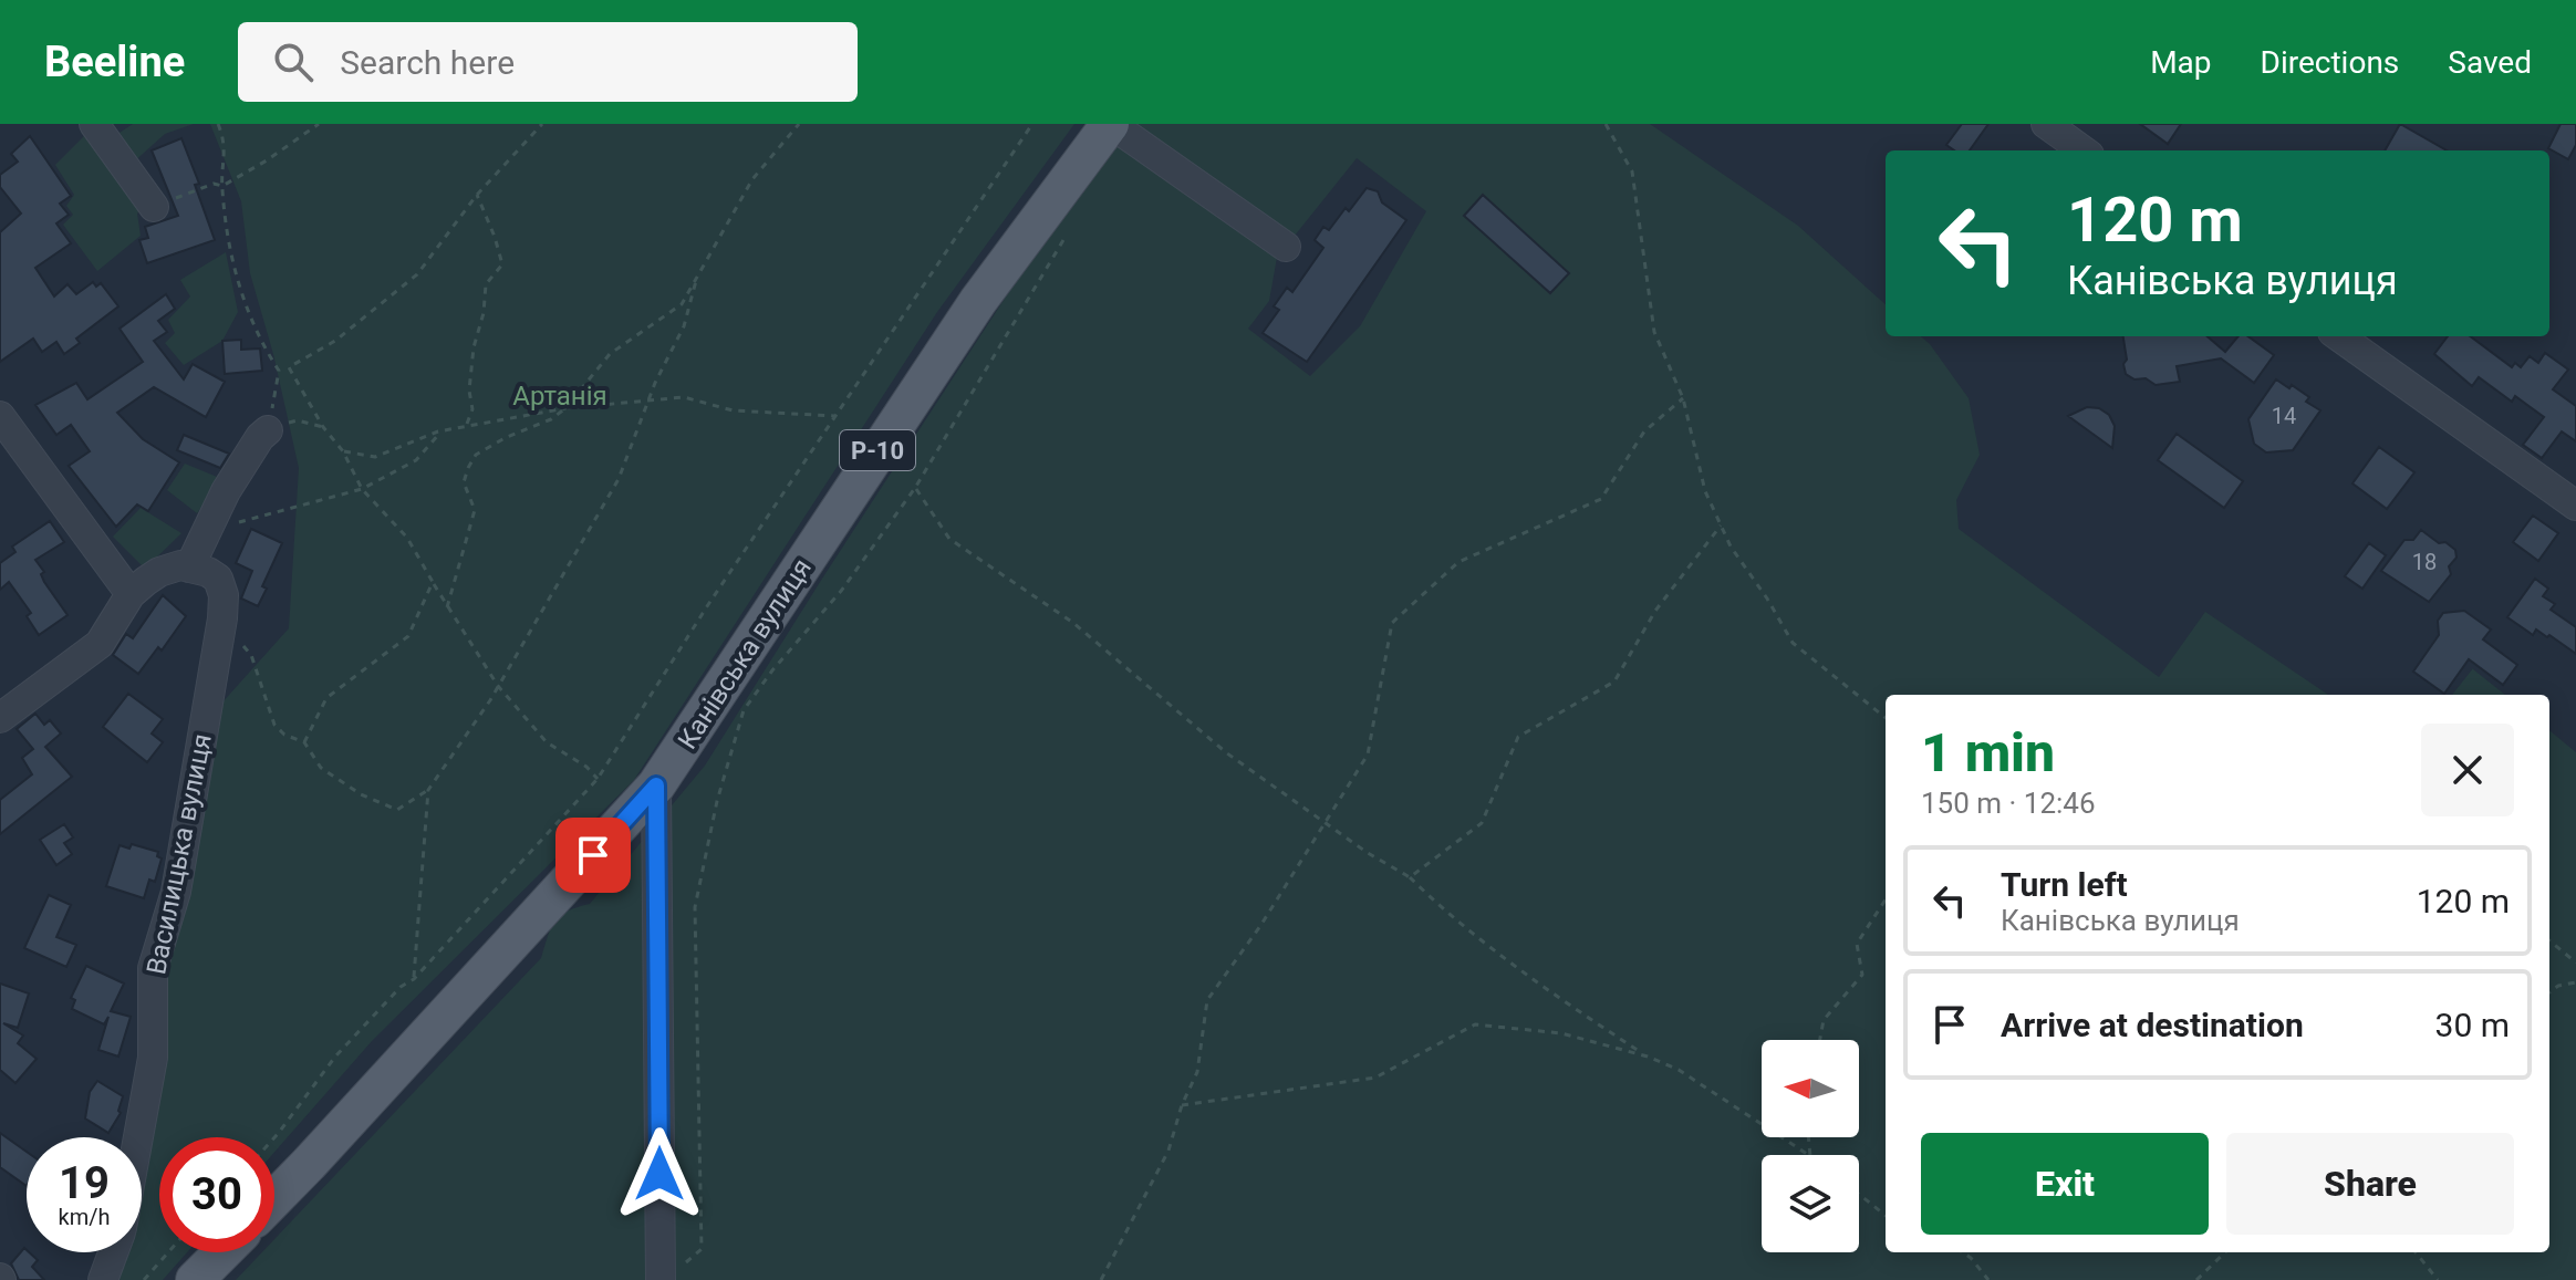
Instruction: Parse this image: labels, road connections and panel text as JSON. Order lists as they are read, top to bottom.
{
  "streets": {
    "main road": ["Р-10", "Канівська вулиця"],
    "street": ["Василицька вулиця"]
  },
  "parks": ["Артанія"],
  "house_numbers": ["14", "18"],
  "north": "left",
  "page": {
    "header": "Beeline",
    "search": "Search here",
    "nav": ["Map", "Directions", "Saved"],
    "turn": ["120 m", "Канівська вулиця"],
    "heading": ["1 min", "150 m · 12:46"],
    "list": [
      {
        "name": "Turn left",
        "note": "Канівська вулиця",
        "value": "120 m"
      },
      {
        "name": "Arrive at destination",
        "value": "30 m"
      }
    ],
    "buttons": ["Exit", "Share"],
    "speed": "19 km/h",
    "limit": "30"
  }
}
